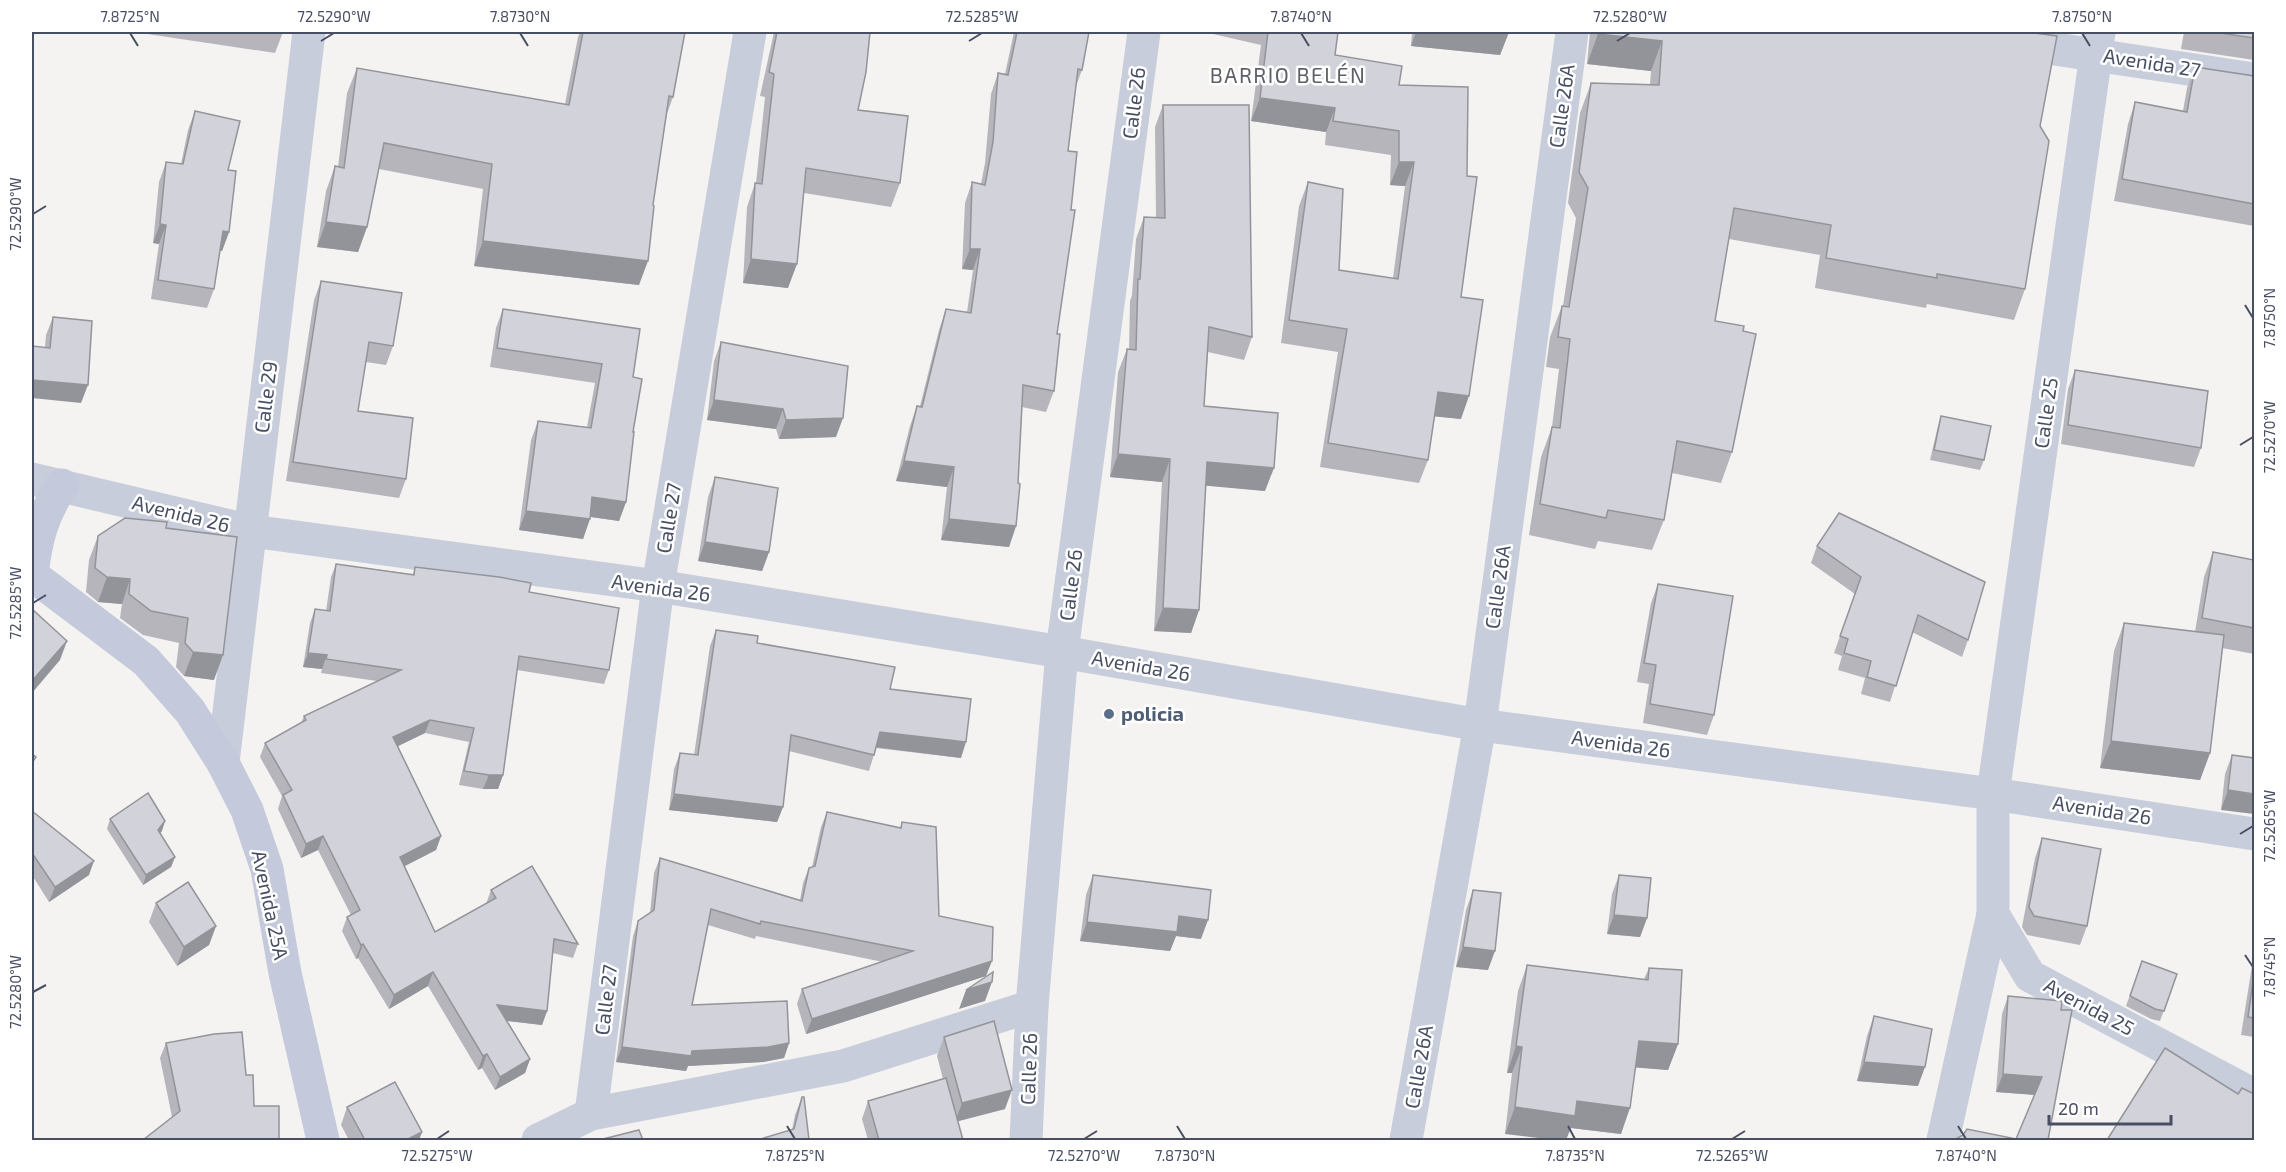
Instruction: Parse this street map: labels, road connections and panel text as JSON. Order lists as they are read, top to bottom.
{
  "streets": {
    "main road": ["Avenida 25A"],
    "street": [
      "Avenida 27",
      "Calle 26",
      "Calle 26A",
      "Calle 29",
      "Calle 25",
      "Avenida 26",
      "Calle 27",
      "Avenida 25"
    ]
  },
  "crossings": [
    ["Avenida 27", "Calle 25"],
    ["Calle 26", "Avenida 26"],
    ["Calle 26A", "Avenida 26"],
    ["Calle 29", "Avenida 26"],
    ["Calle 29", "Avenida 25A"],
    ["Calle 25", "Avenida 26"],
    ["Avenida 26", "Calle 27"]
  ],
  "districts": ["BARRIO BELÉN"],
  "places": ["policia"],
  "scale_bar": "20 m",
  "coordinates": [
    "7.8725°N",
    "72.5290°W",
    "7.8730°N",
    "72.5285°W",
    "7.8740°N",
    "72.5280°W",
    "7.8750°N",
    "72.5270°W",
    "72.5265°W",
    "7.8745°N",
    "72.5275°W",
    "7.8735°N"
  ]
}
